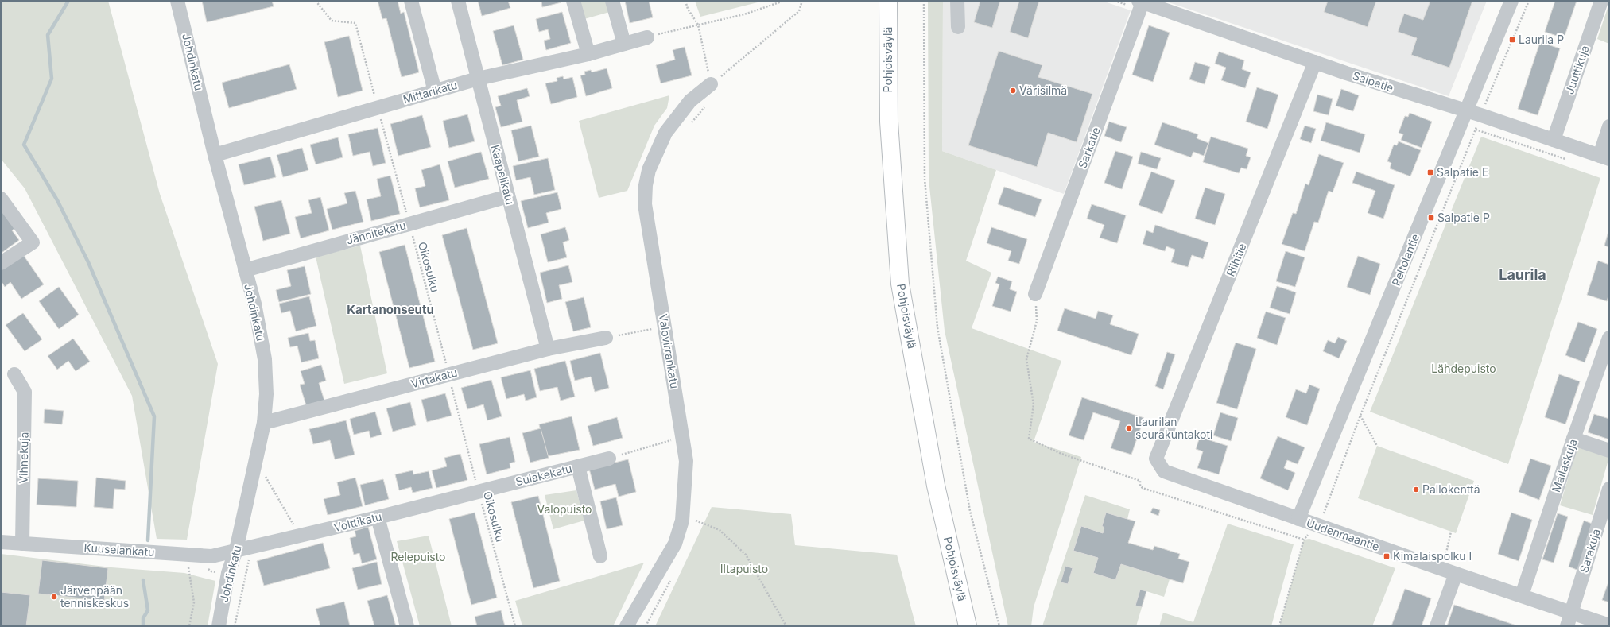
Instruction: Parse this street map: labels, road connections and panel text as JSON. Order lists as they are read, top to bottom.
{
  "streets": {
    "main road": ["Pohjoisväylä"],
    "street": [
      "Johdinkatu",
      "Juuttikuja",
      "Salpatie",
      "Mittarikatu",
      "Sarkatie",
      "Kaapelikatu",
      "Jännitekatu",
      "Riihitie",
      "Peltolantie",
      "Valovirrankatu",
      "Virtakatu",
      "Vihnekuja",
      "Mailaskuja",
      "Sulakekatu",
      "Volttikatu",
      "Uudenmaantie",
      "Kuuselankatu",
      "Sarakuja"
    ],
    "path": ["Oikosulku"]
  },
  "crossings": [
    ["Johdinkatu", "Mittarikatu"],
    ["Johdinkatu", "Jännitekatu"],
    ["Johdinkatu", "Virtakatu"],
    ["Johdinkatu", "Volttikatu"],
    ["Johdinkatu", "Kuuselankatu"],
    ["Juuttikuja", "Salpatie"],
    ["Salpatie", "Sarkatie"],
    ["Salpatie", "Riihitie"],
    ["Salpatie", "Peltolantie"],
    ["Mittarikatu", "Kaapelikatu"],
    ["Mittarikatu", "Oikosulku"],
    ["Kaapelikatu", "Jännitekatu"],
    ["Kaapelikatu", "Virtakatu"],
    ["Jännitekatu", "Oikosulku"],
    ["Riihitie", "Uudenmaantie"],
    ["Peltolantie", "Uudenmaantie"],
    ["Oikosulku", "Virtakatu"],
    ["Oikosulku", "Sulakekatu"],
    ["Oikosulku", "Volttikatu"],
    ["Vihnekuja", "Kuuselankatu"],
    ["Mailaskuja", "Uudenmaantie"],
    ["Sulakekatu", "Volttikatu"],
    ["Volttikatu", "Kuuselankatu"],
    ["Uudenmaantie", "Sarakuja"]
  ],
  "districts": ["Laurila", "Kartanonseutu"],
  "parks": [
    "Lähdepuisto",
    "Valopuisto",
    "Relepuisto",
    "Iltapuisto"
  ],
  "places": {
    "transit": [
      "Laurila P",
      "Salpatie E",
      "Salpatie P",
      "Kimalaispolku I"
    ],
    "other": [
      "Värisilmä",
      "Laurilan seurakuntakoti",
      "Pallokenttä",
      "Järvenpään tenniskeskus"
    ]
  }
}
